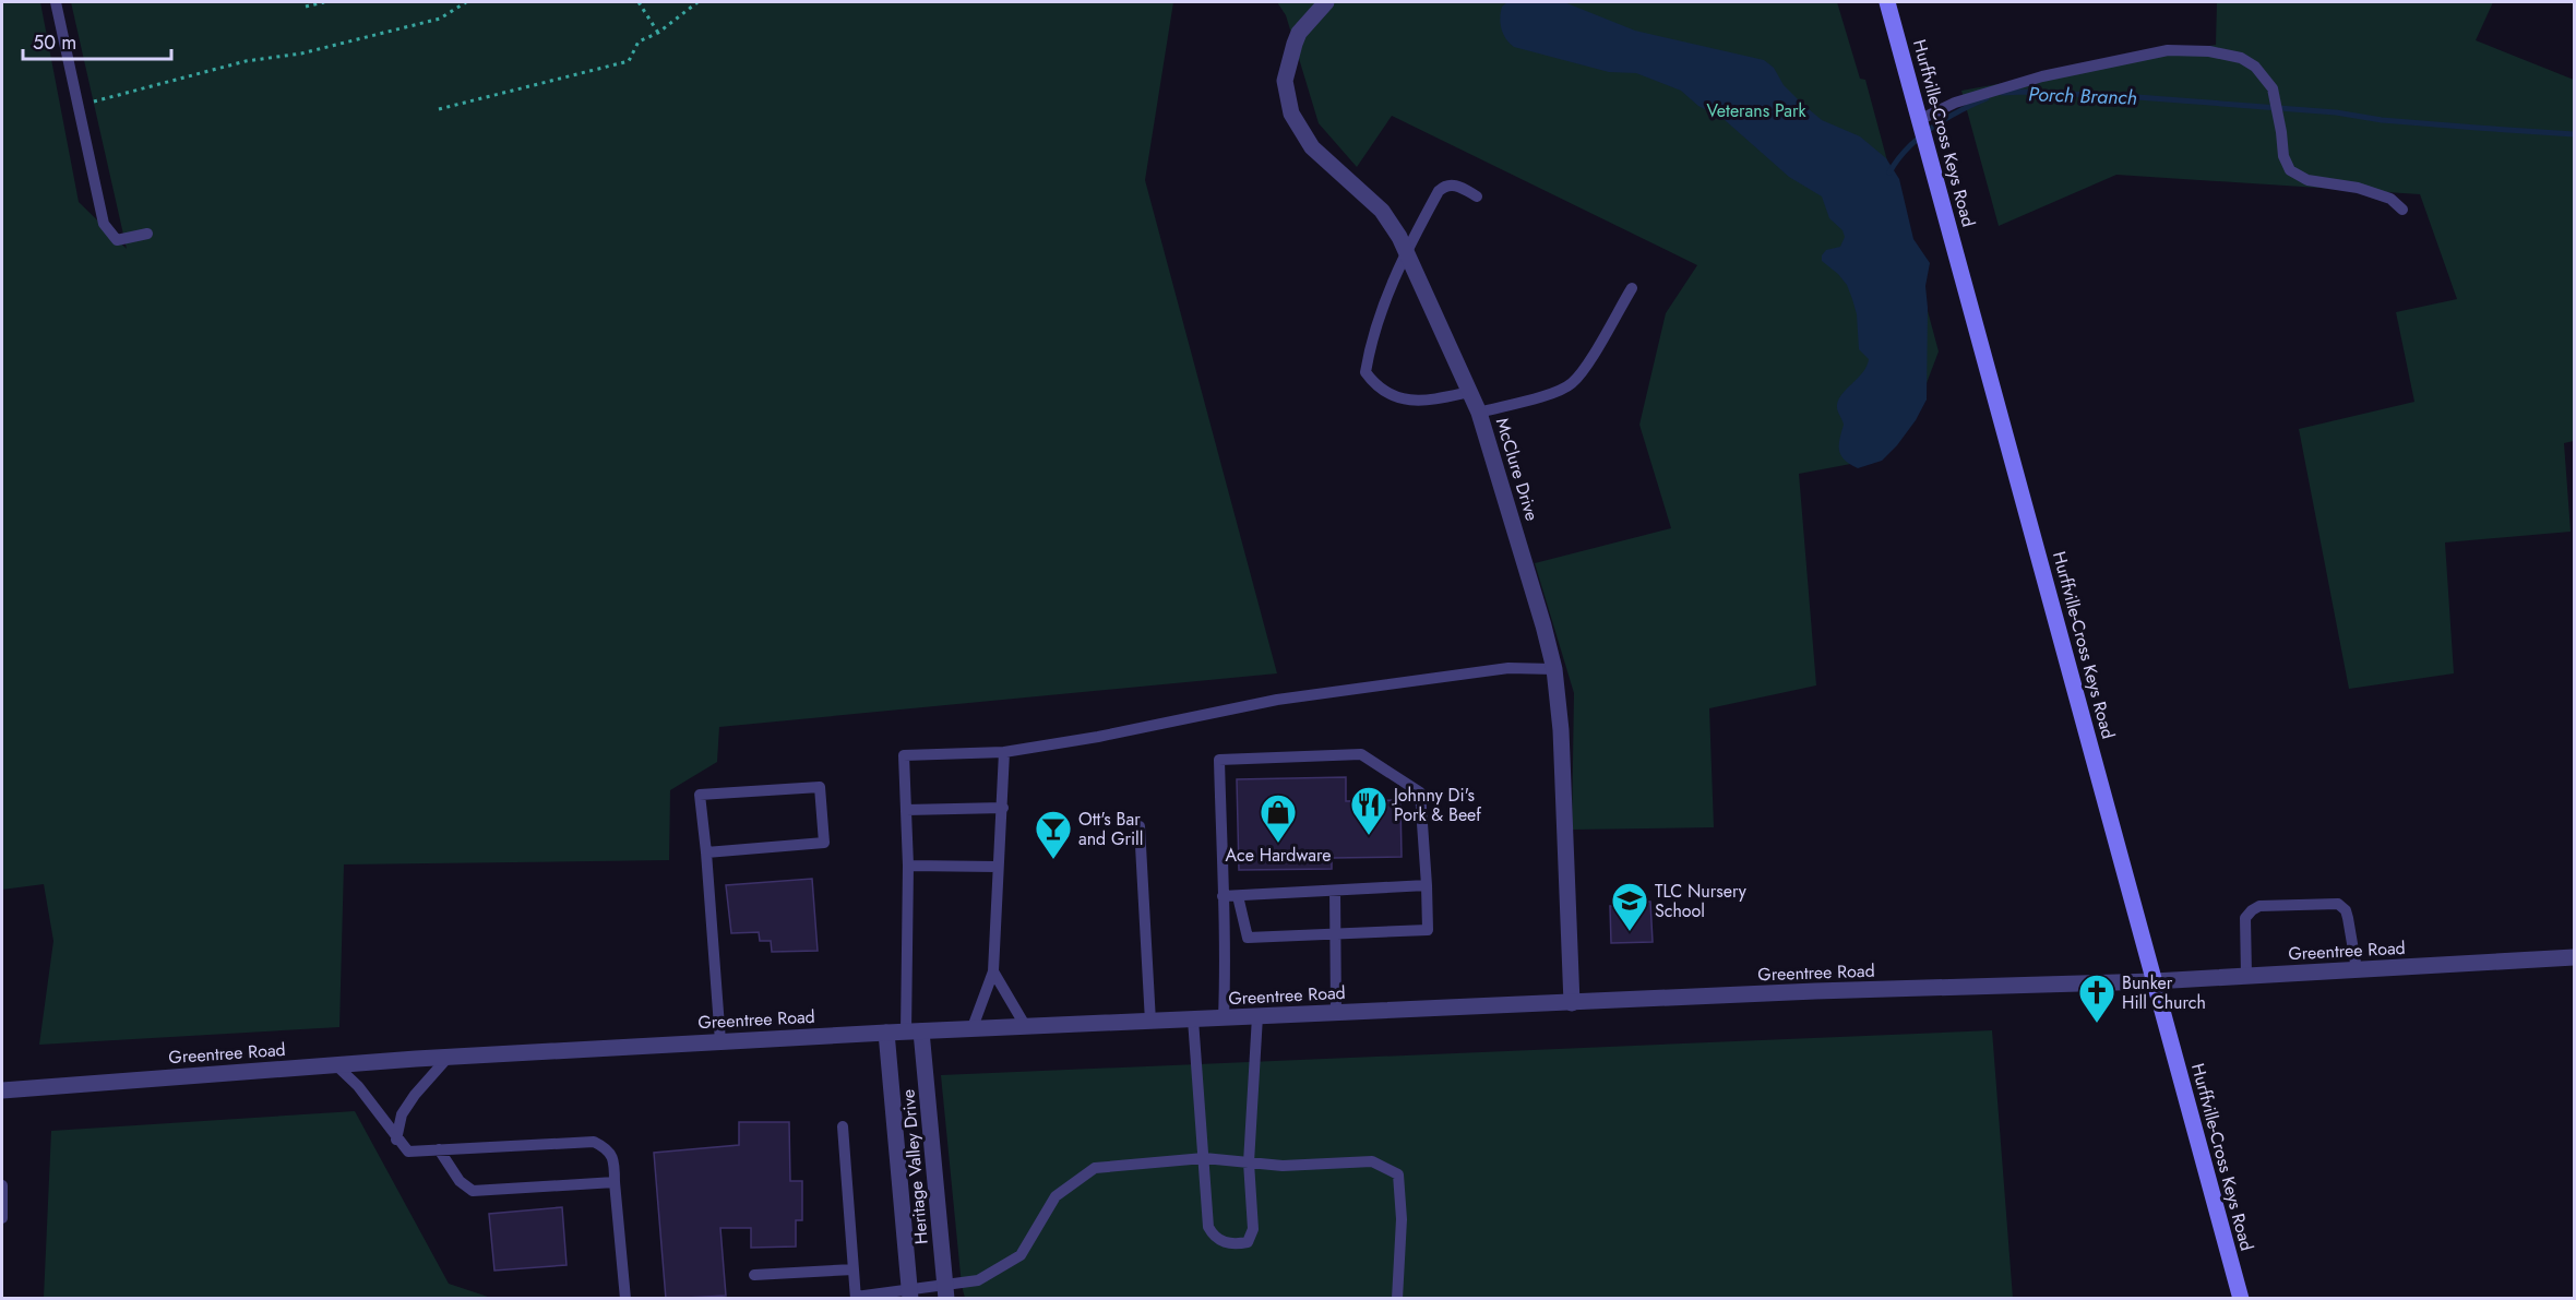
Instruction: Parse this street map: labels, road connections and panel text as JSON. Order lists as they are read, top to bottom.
{
  "streets": {
    "main road": ["Hurffville-Cross Keys Road"],
    "street": ["McClure Drive", "Greentree Road", "Heritage Valley Drive"]
  },
  "crossings": [
    ["Hurffville-Cross Keys Road", "Greentree Road"],
    ["McClure Drive", "Greentree Road"],
    ["Greentree Road", "Heritage Valley Drive"]
  ],
  "water": ["Porch Branch"],
  "parks": ["Veterans Park"],
  "places": {
    "restaurant": ["Johnny Di's Pork & Beef"],
    "shop": ["Ace Hardware"],
    "bar": ["Ott's Bar and Grill"],
    "school or university": ["TLC Nursery School"],
    "church": ["Bunker Hill Church"]
  },
  "scale_bar": "50 m"
}
